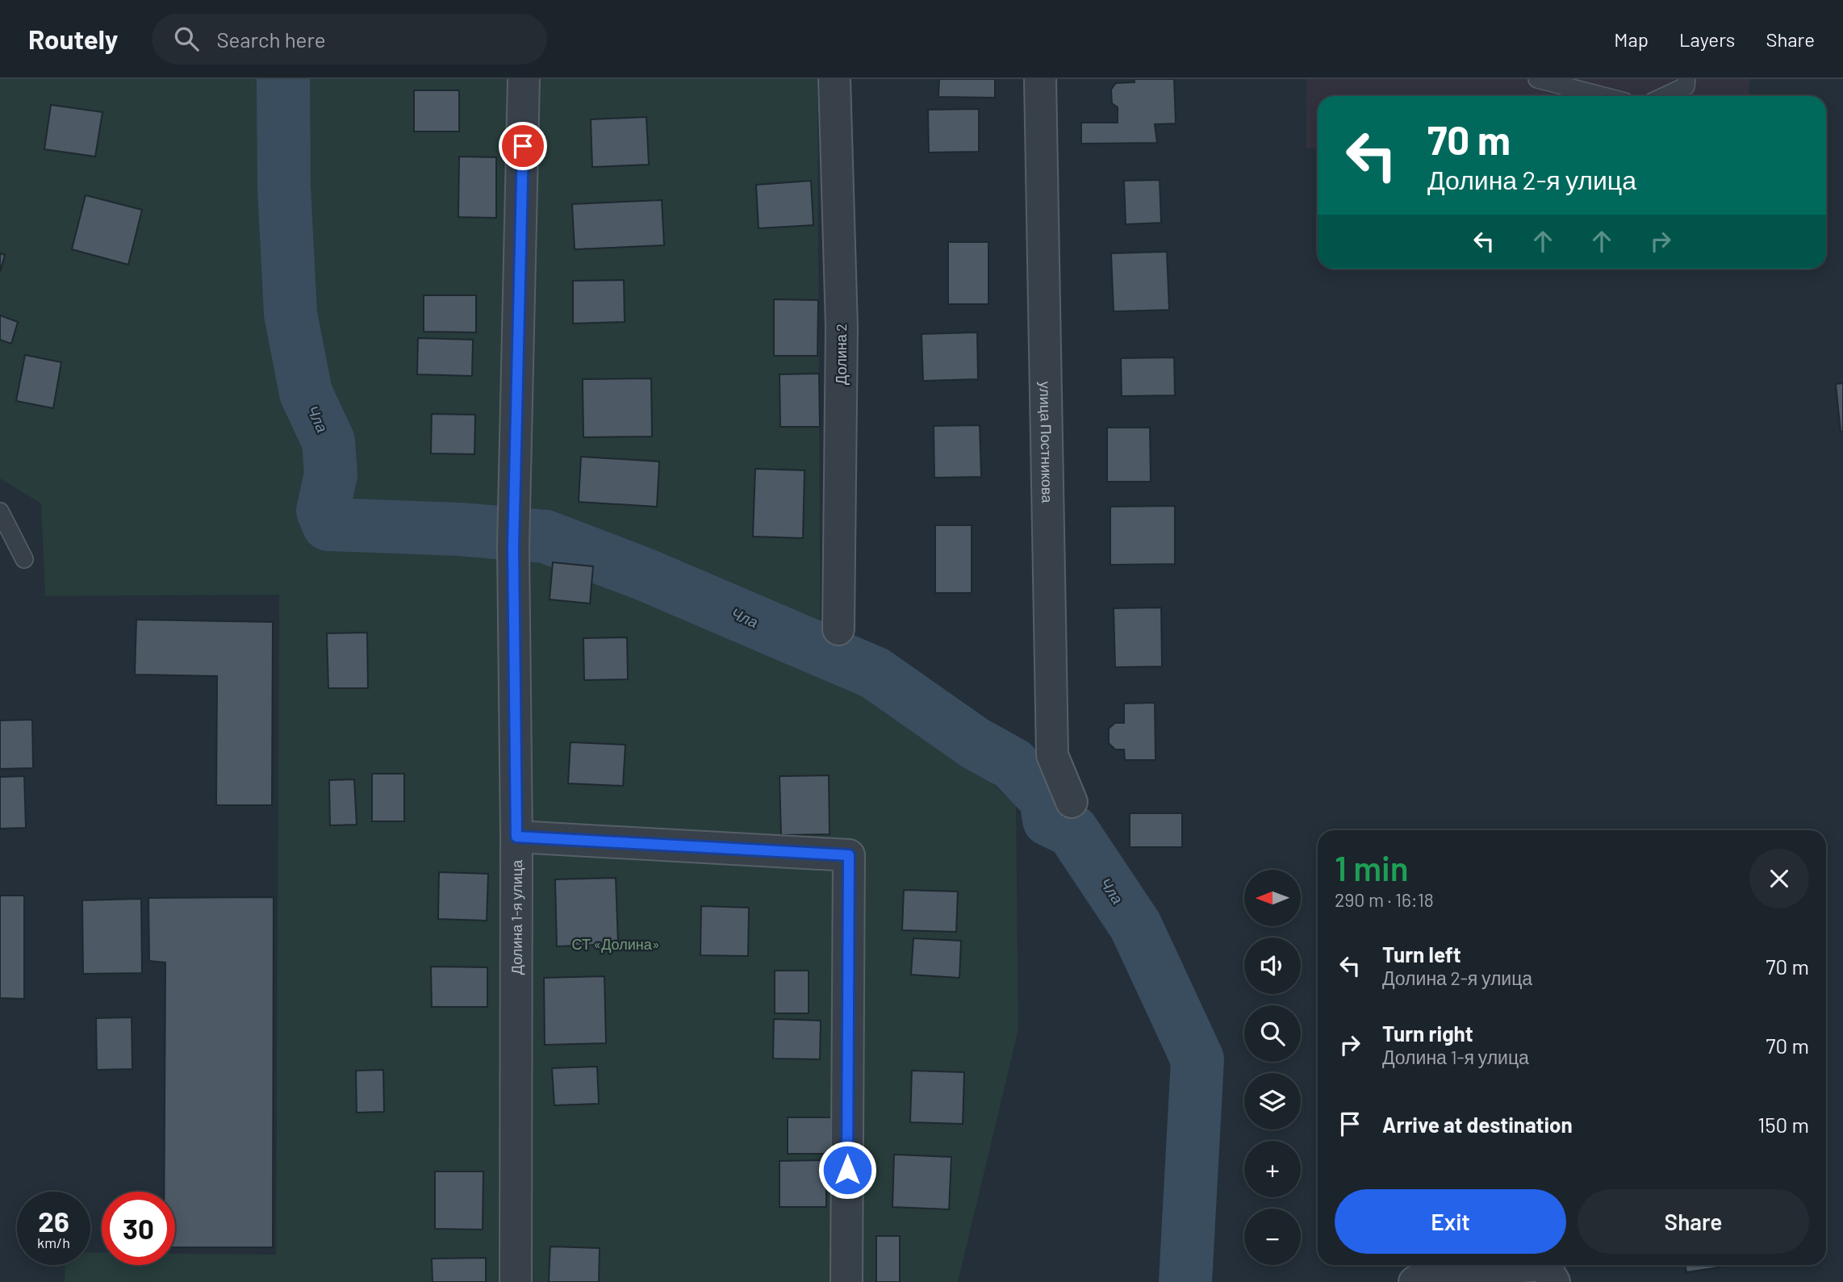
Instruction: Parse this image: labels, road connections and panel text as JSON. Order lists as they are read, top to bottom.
{
  "streets": {
    "street": ["Долина 2", "улица Постникова", "Долина 1-я улица"]
  },
  "water": ["Чла"],
  "parks": ["СТ «Долина»"],
  "north": "left",
  "page": {
    "header": "Routely",
    "search": "Search here",
    "nav": ["Map", "Layers", "Share"],
    "turn": ["70 m", "Долина 2-я улица"],
    "heading": ["1 min", "290 m · 16:18"],
    "map_buttons": ["+", "−"],
    "list": [
      {
        "name": "Turn left",
        "note": "Долина 2-я улица",
        "value": "70 m"
      },
      {
        "name": "Turn right",
        "note": "Долина 1-я улица",
        "value": "70 m"
      },
      {
        "name": "Arrive at destination",
        "value": "150 m"
      }
    ],
    "buttons": ["Exit", "Share"],
    "speed": "26 km/h",
    "limit": "30"
  }
}
